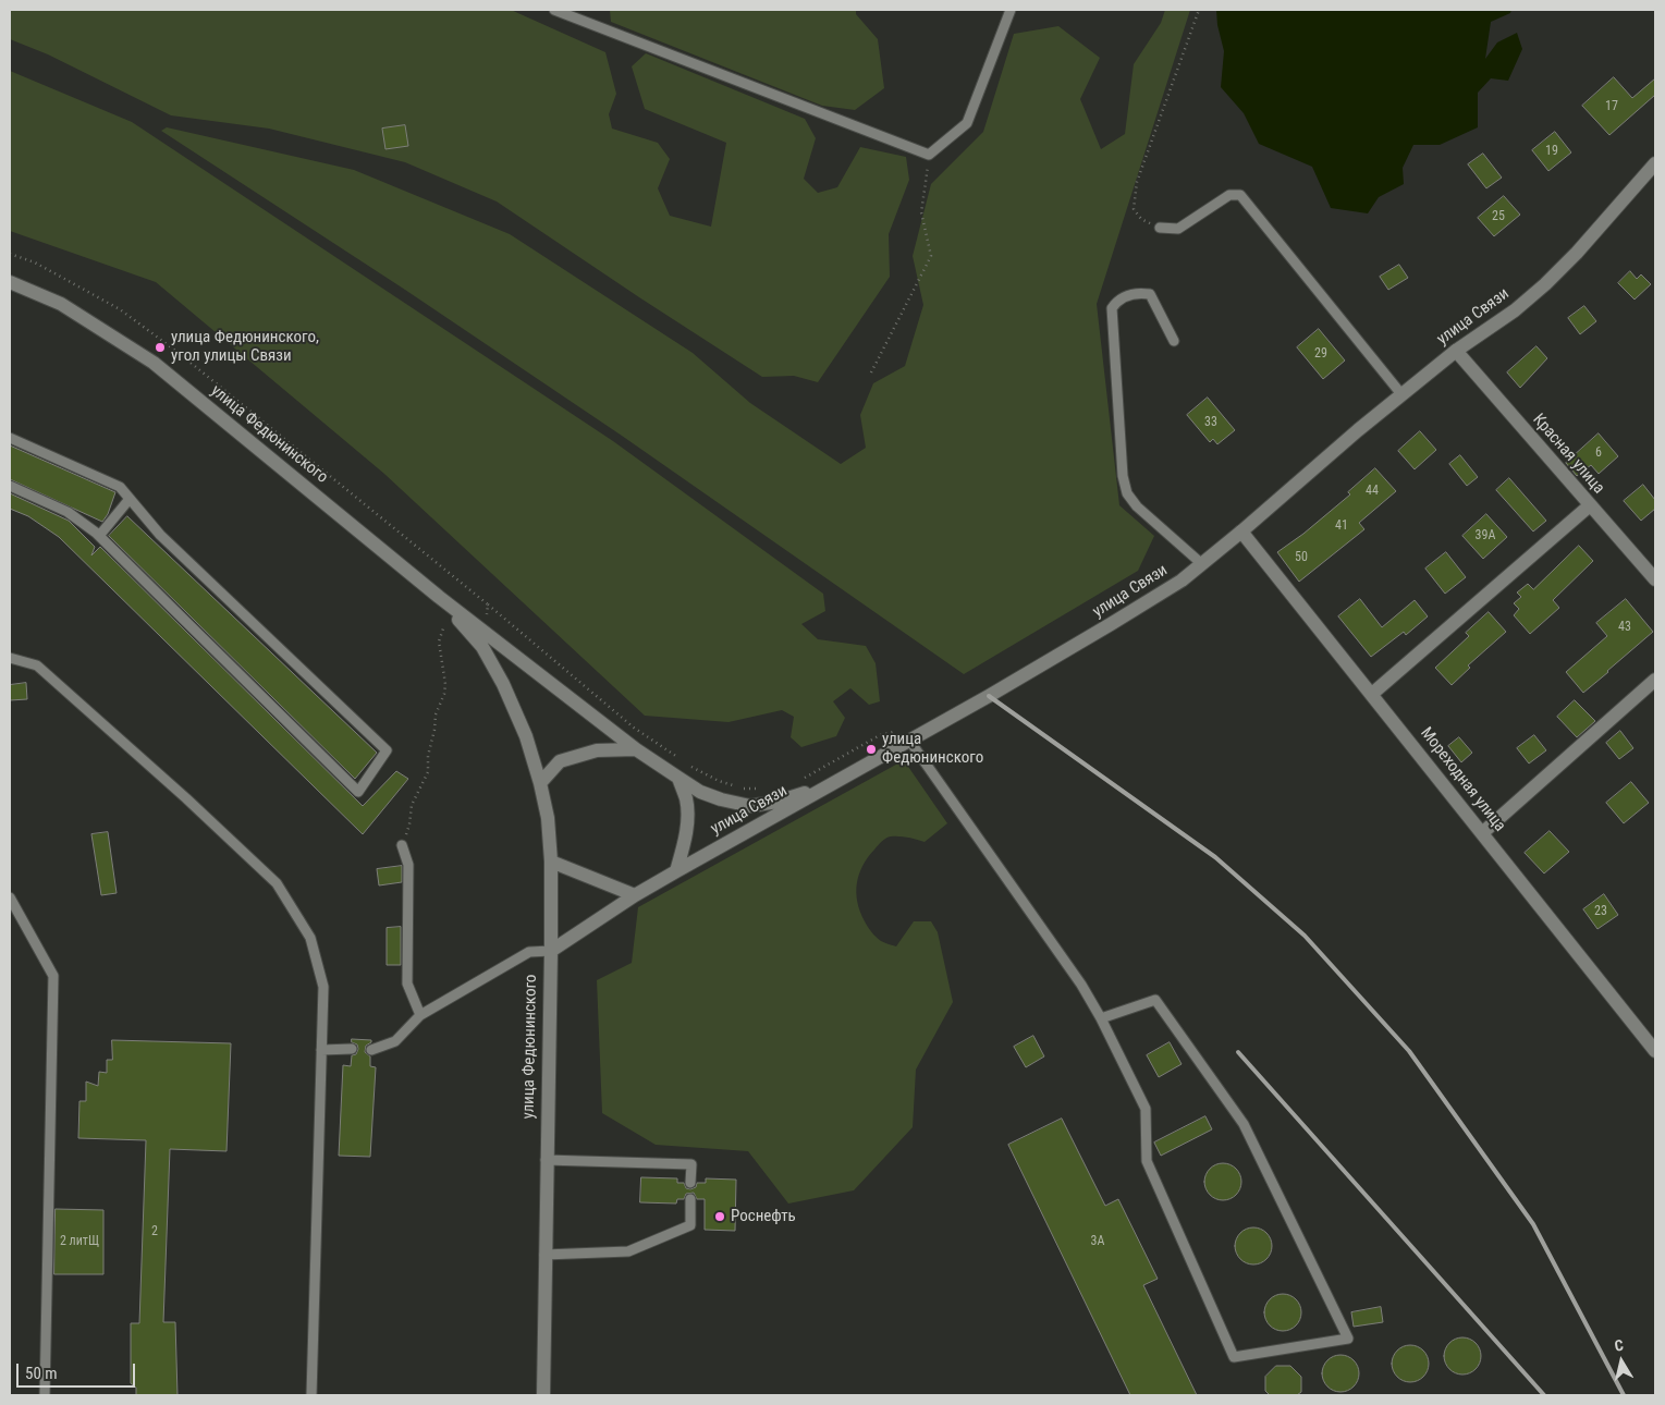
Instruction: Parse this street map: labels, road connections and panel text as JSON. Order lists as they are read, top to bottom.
{
  "streets": {
    "main road": [
      "улица Связи",
      "улица Федюнинского",
      "Красная улица",
      "Мореходная улица"
    ]
  },
  "crossings": [
    ["улица Связи", "улица Федюнинского"],
    ["улица Связи", "Красная улица"],
    ["улица Связи", "Мореходная улица"]
  ],
  "places": ["улица Федюнинского, угол улицы Связи", "улица Федюнинского", "Роснефть"],
  "house_numbers": [
    "17",
    "19",
    "25",
    "29",
    "33",
    "6",
    "44",
    "41",
    "39А",
    "50",
    "43",
    "23",
    "2",
    "2 литЩ",
    "3А"
  ],
  "scale_bar": "50 m",
  "north": "top"
}
